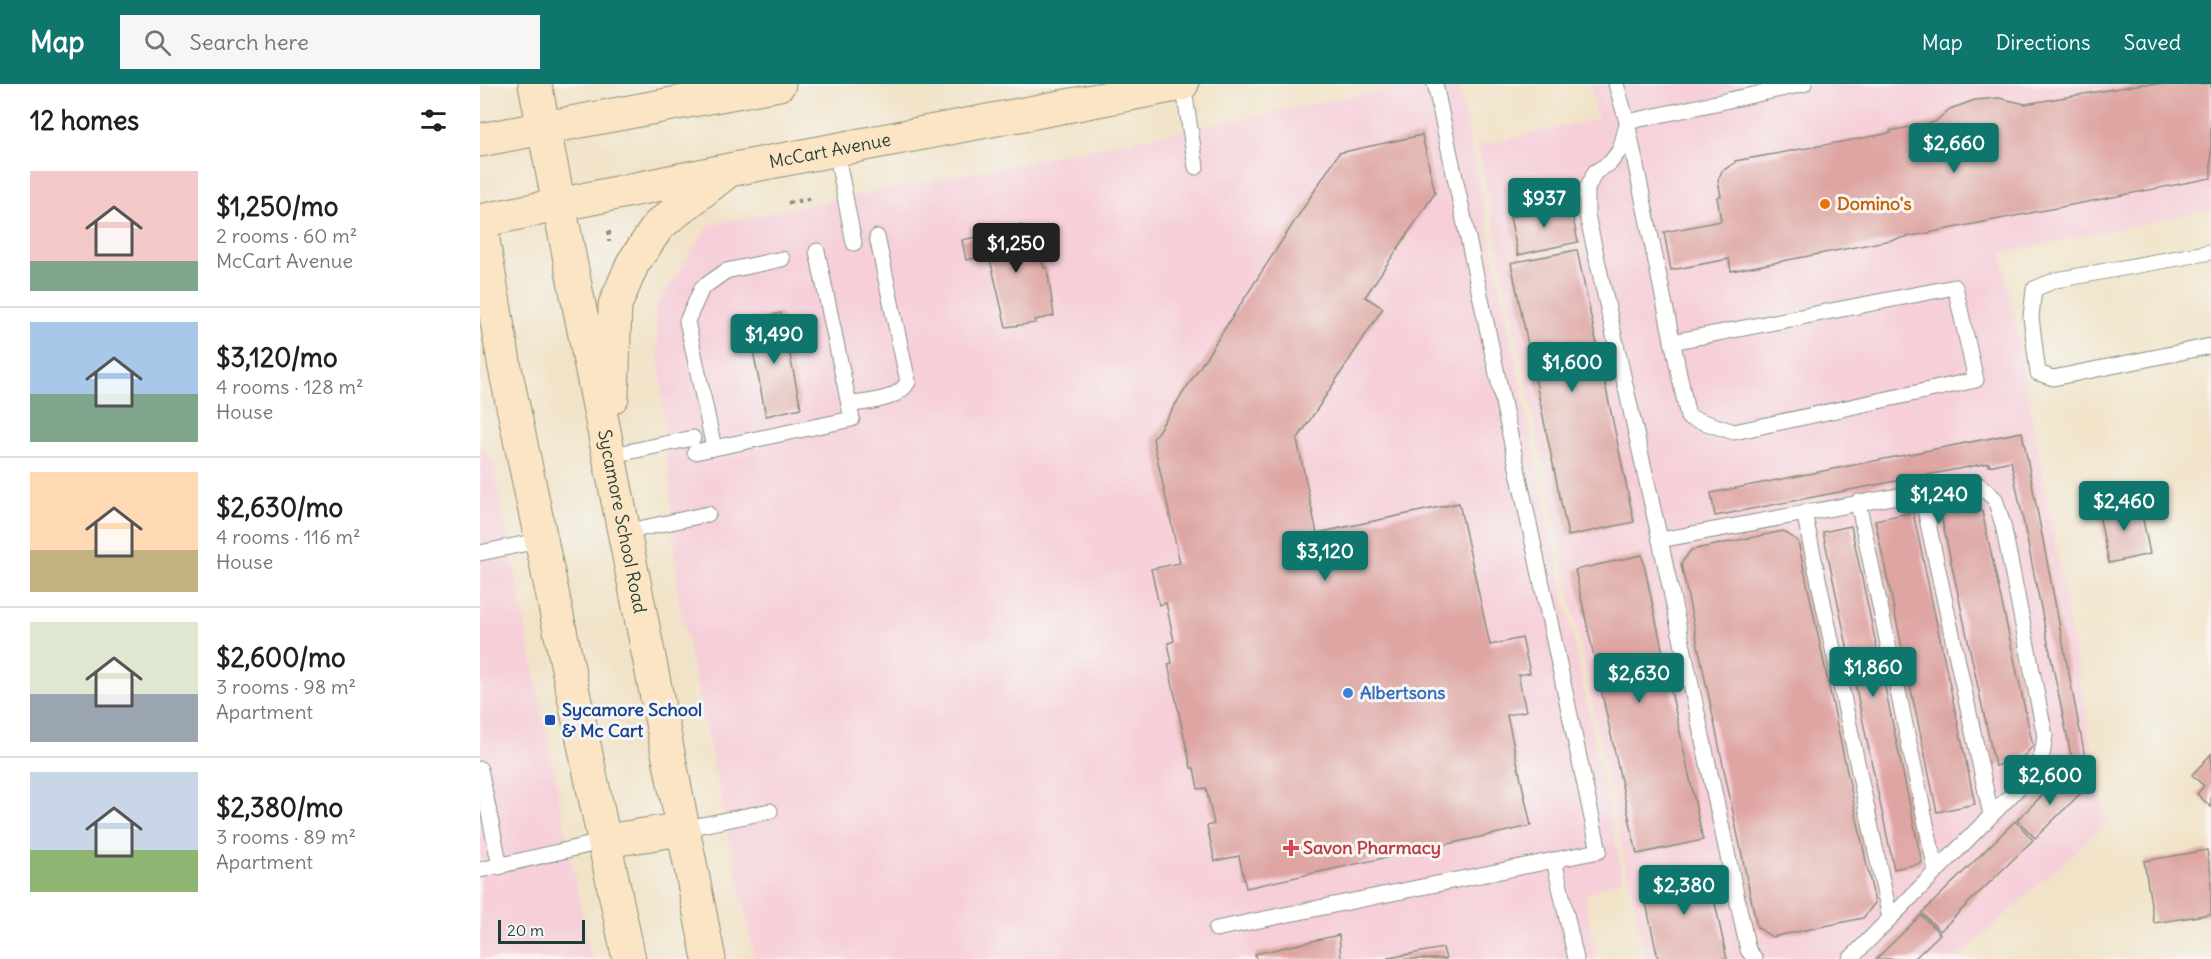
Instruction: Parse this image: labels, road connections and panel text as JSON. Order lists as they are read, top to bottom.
{
  "streets": {
    "main road": ["McCart Avenue", "Sycamore School Road"]
  },
  "crossings": [
    ["McCart Avenue", "Sycamore School Road"]
  ],
  "places": {
    "other": ["Domino's", "Albertsons"],
    "transit": ["Sycamore School & Mc Cart"],
    "health": ["Savon Pharmacy"]
  },
  "scale_bar": "20 m",
  "page": {
    "header": "Map",
    "search": "Search here",
    "nav": ["Map", "Directions", "Saved"],
    "heading": "12 homes",
    "price": [
      "$2,660",
      "$937",
      "$1,250",
      "$1,490",
      "$1,600",
      "$1,240",
      "$2,460",
      "$3,120",
      "$1,860",
      "$2,630",
      "$2,600",
      "$2,380"
    ],
    "list": [
      {
        "name": "$1,250/mo",
        "note": "2 rooms · 60 m² · McCart Avenue"
      },
      {
        "name": "$3,120/mo",
        "note": "4 rooms · 128 m² · House"
      },
      {
        "name": "$2,630/mo",
        "note": "4 rooms · 116 m² · House"
      },
      {
        "name": "$2,600/mo",
        "note": "3 rooms · 98 m² · Apartment"
      },
      {
        "name": "$2,380/mo",
        "note": "3 rooms · 89 m² · Apartment"
      }
    ],
    "scale": "20 m"
  }
}
